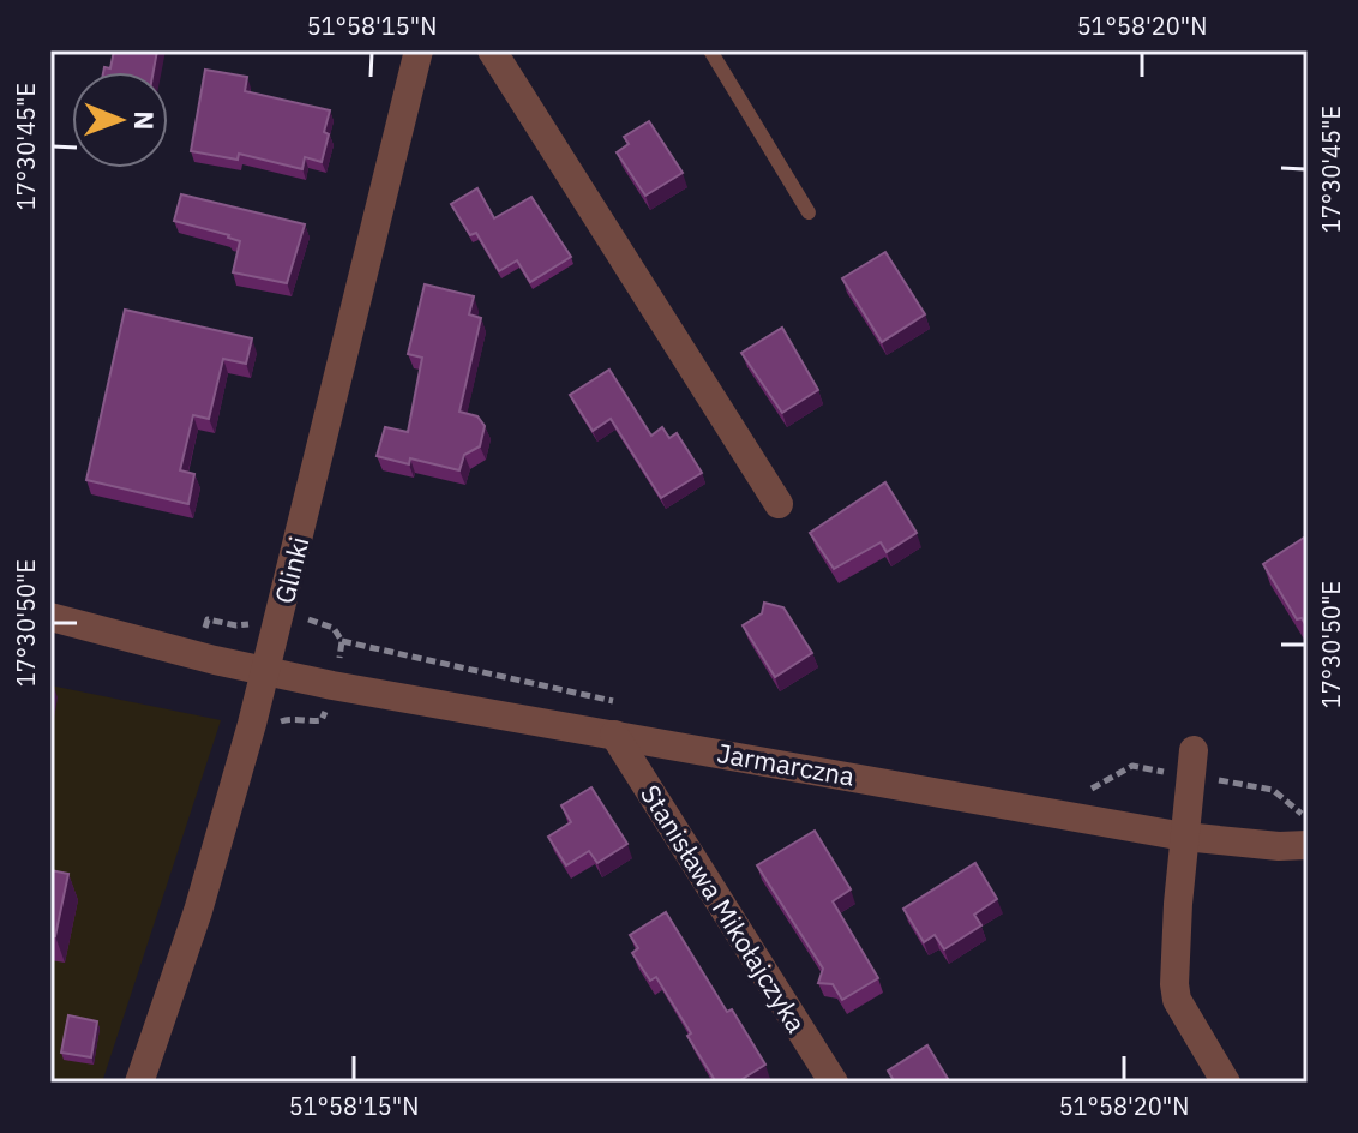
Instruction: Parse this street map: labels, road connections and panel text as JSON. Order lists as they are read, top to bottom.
{
  "streets": {
    "street": ["Glinki", "Jarmarczna", "Stanisława Mikołajczyka"]
  },
  "crossings": [
    ["Glinki", "Jarmarczna"],
    ["Jarmarczna", "Stanisława Mikołajczyka"]
  ],
  "north": "right",
  "coordinates": [
    "51°58'15\"N",
    "51°58'20\"N",
    "17°30'45\"E",
    "17°30'50\"E"
  ]
}
